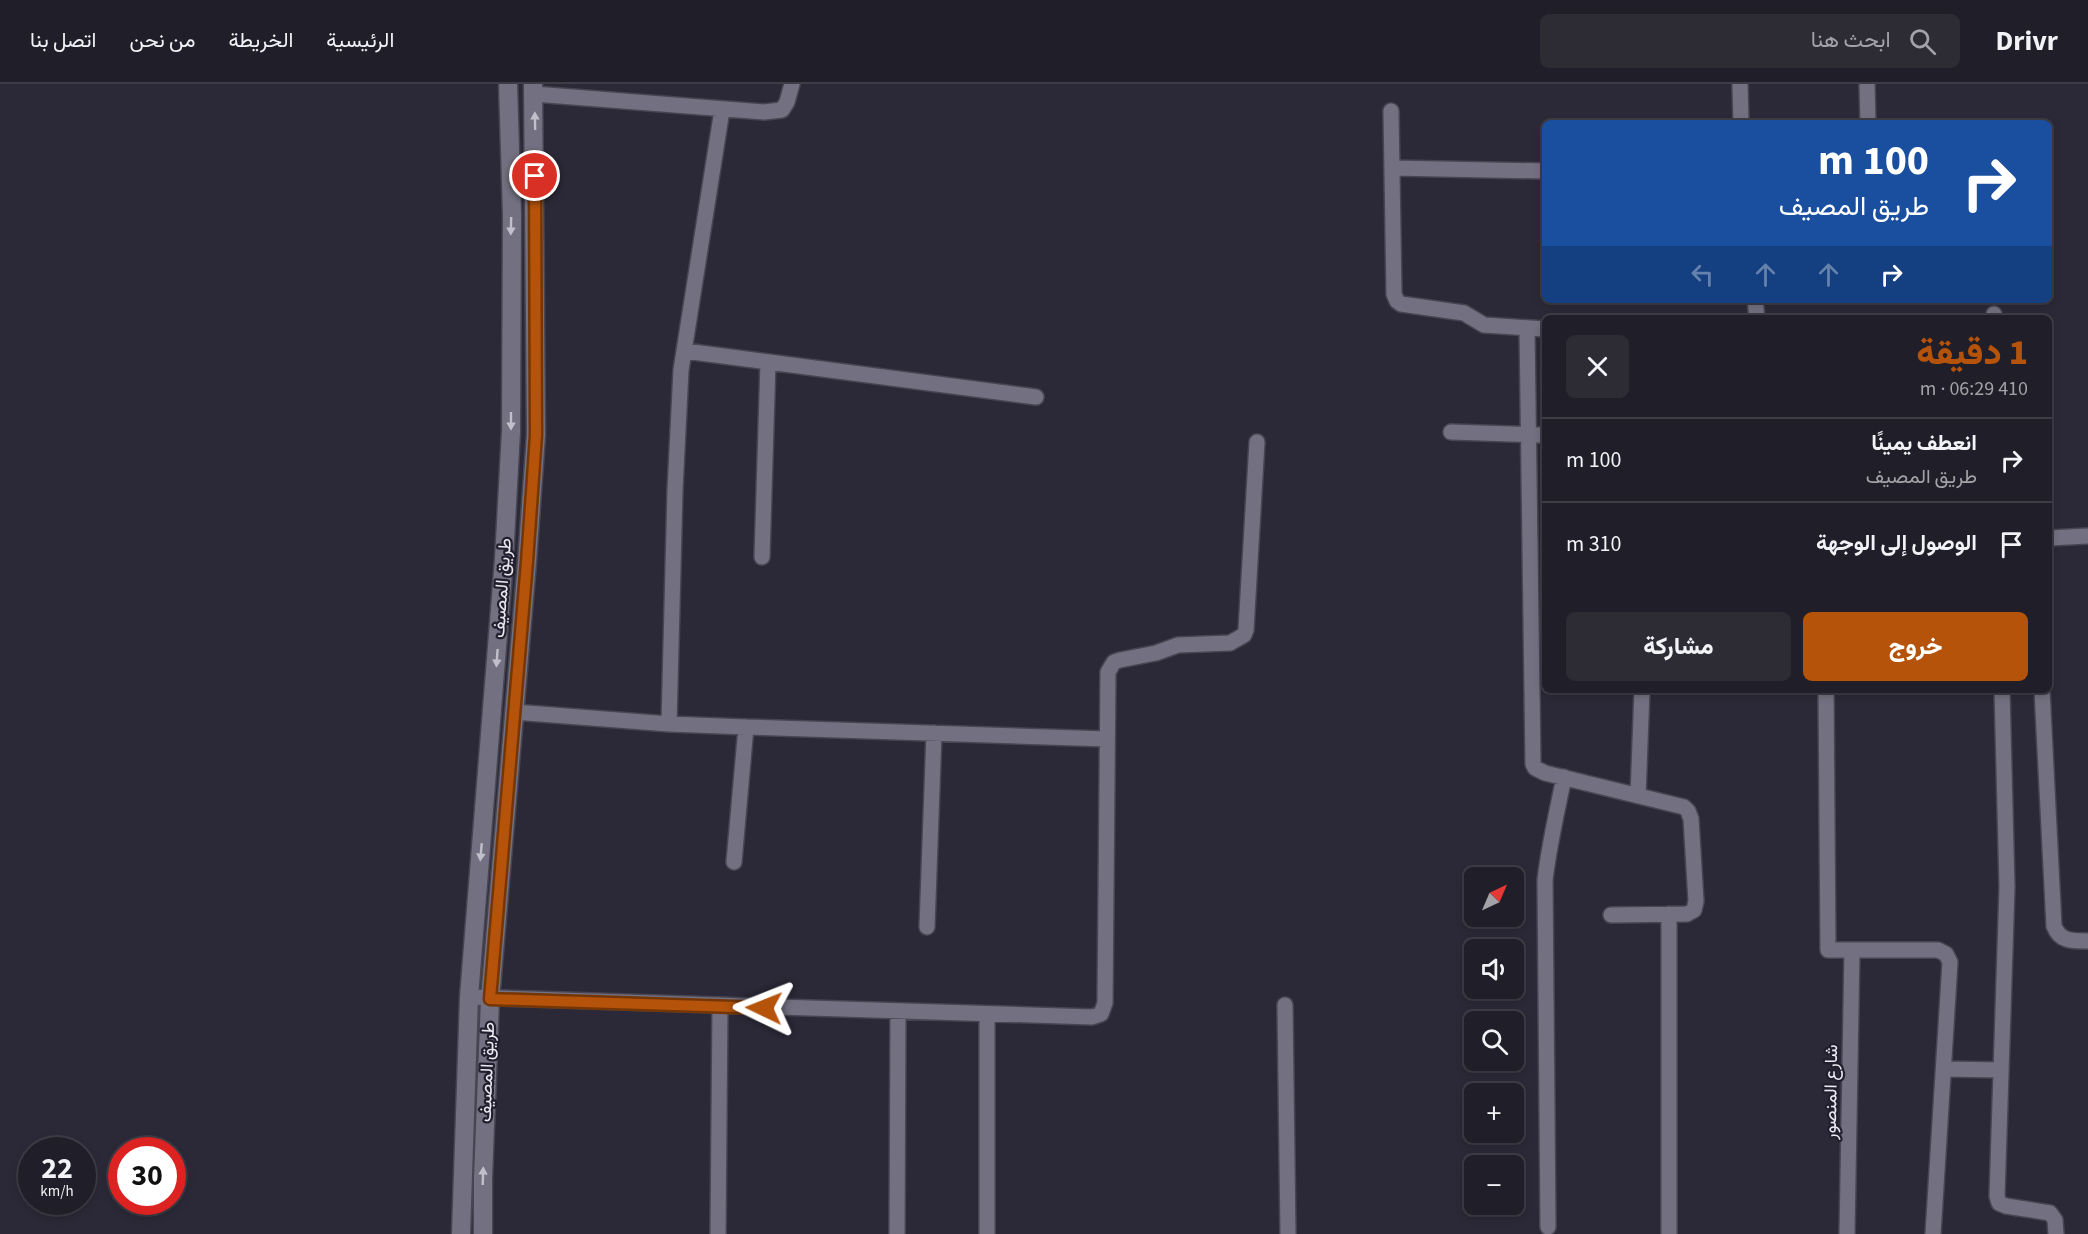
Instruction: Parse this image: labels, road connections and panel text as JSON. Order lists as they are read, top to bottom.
{
  "streets": {
    "street": ["طريق المصيف", "شارع المنصور"]
  },
  "north": "top right",
  "page": {
    "header": "Drivr",
    "search": "ابحث هنا",
    "nav": [
      "الرئيسية",
      "الخريطة",
      "من نحن",
      "اتصل بنا"
    ],
    "turn": ["100 m", "طريق المصيف"],
    "heading": ["1 دقيقة", "410 m · 06:29"],
    "list": [
      {
        "name": "انعطف يمينًا",
        "note": "طريق المصيف",
        "value": "100 m"
      },
      {
        "name": "الوصول إلى الوجهة",
        "value": "310 m"
      }
    ],
    "buttons": ["خروج", "مشاركة"],
    "map_buttons": ["+", "−"],
    "speed": "22 km/h",
    "limit": "30"
  }
}
